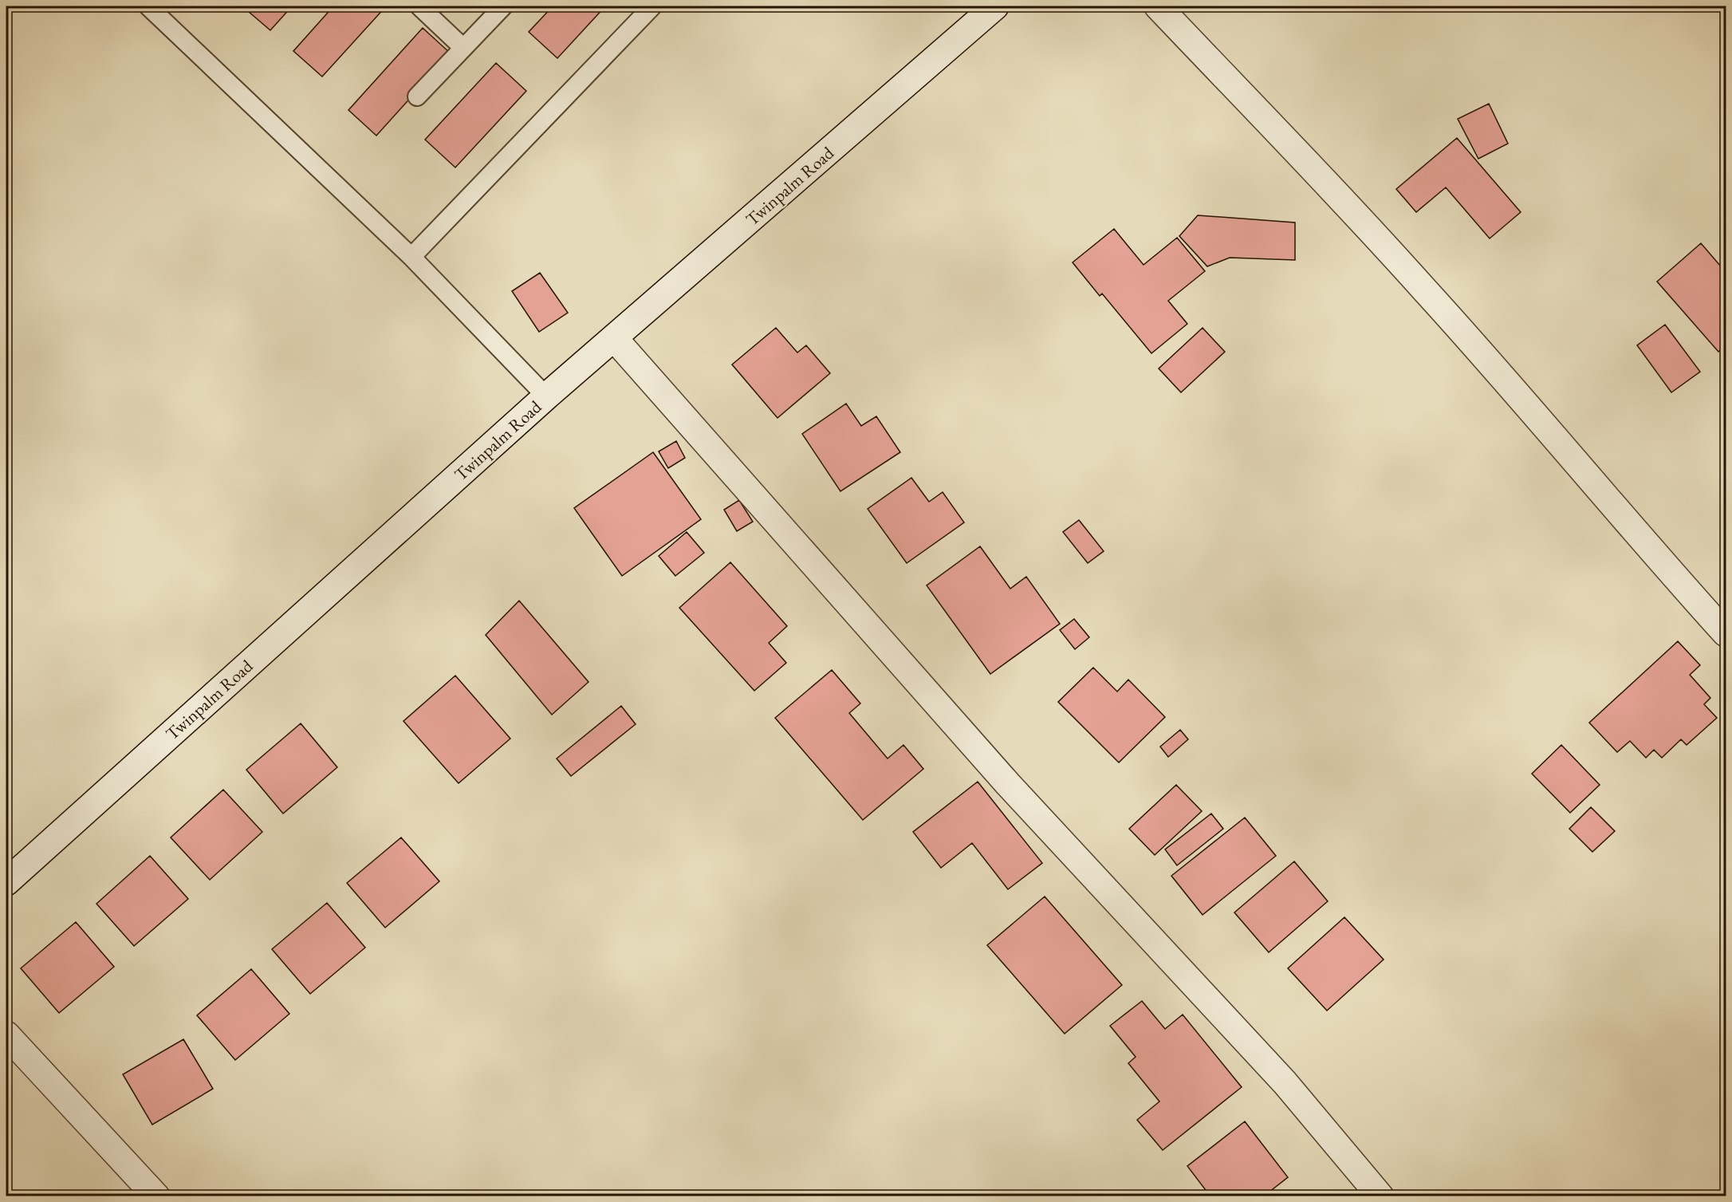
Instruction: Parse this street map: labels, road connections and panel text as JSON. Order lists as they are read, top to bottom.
{
  "streets": {
    "street": ["Twinpalm Road"]
  }
}
